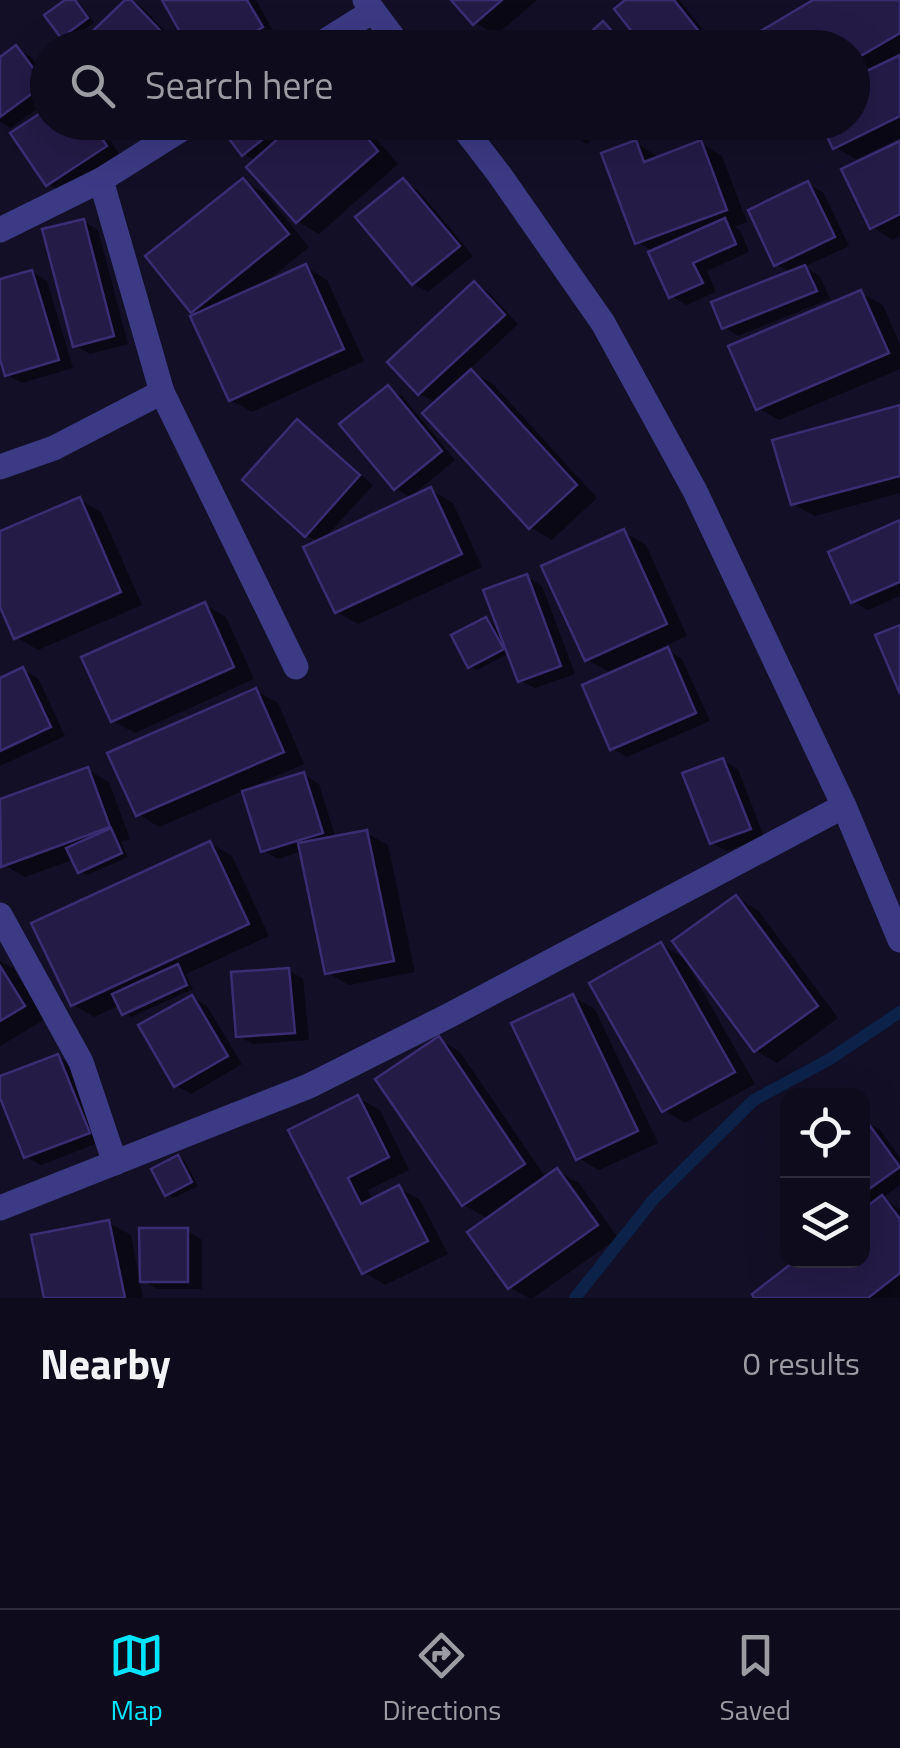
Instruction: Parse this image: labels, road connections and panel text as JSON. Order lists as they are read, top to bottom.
{
  "page": {
    "search": "Search here",
    "heading": ["Nearby", "0 results"],
    "nav": ["Map", "Directions", "Saved"]
  }
}
